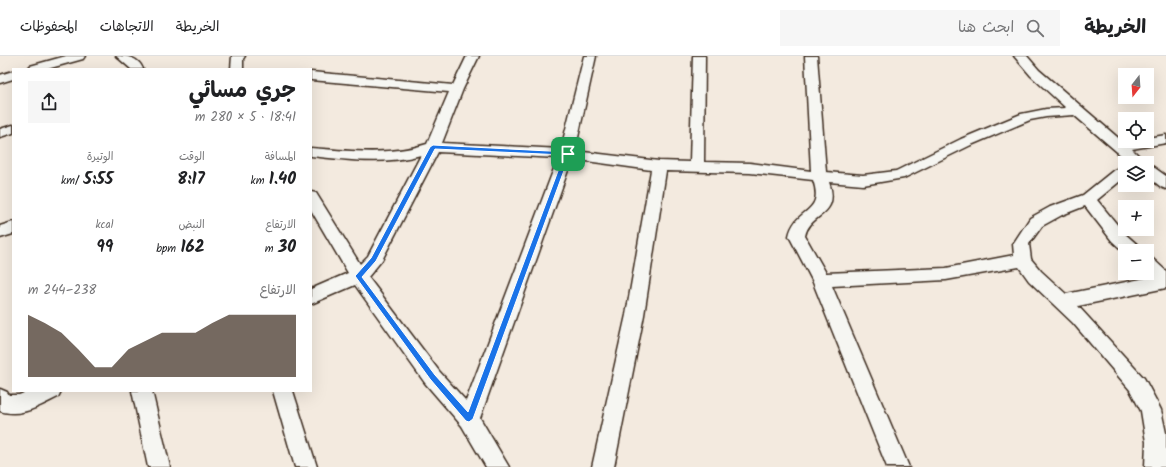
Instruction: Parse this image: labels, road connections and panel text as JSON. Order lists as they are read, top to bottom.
{
  "north": "bottom",
  "page": {
    "header": "الخريطة",
    "search": "ابحث هنا",
    "nav": ["الخريطة", "الاتجاهات", "المحفوظات"],
    "map_buttons": ["+", "−"],
    "heading": ["جري مسائي", "18:41 · 5 × 280 m"],
    "stats": [
      ["المسافة", "1.40 km"],
      ["الوقت", "8:17"],
      ["الوتيرة", "5:55 /km"],
      ["الارتفاع", "30 m"],
      ["النبض", "162 bpm"],
      ["kcal", "99"]
    ],
    "chart": ["الارتفاع", "238–244 m"]
  }
}
